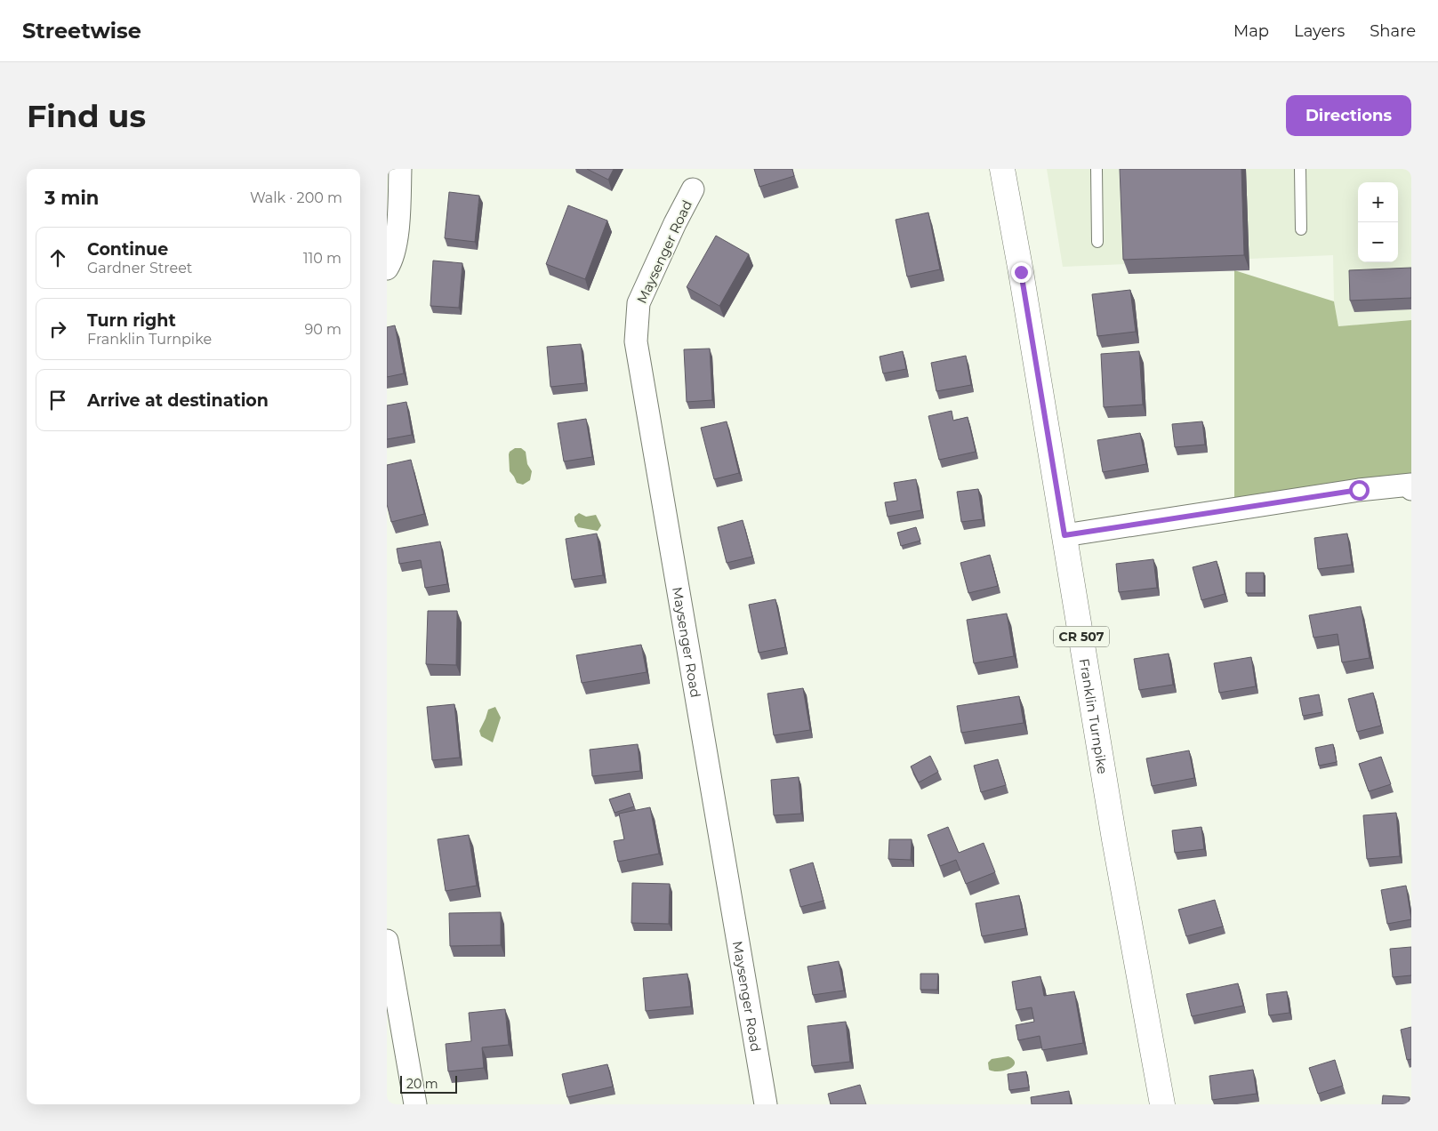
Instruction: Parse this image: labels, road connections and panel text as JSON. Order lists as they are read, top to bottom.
{
  "streets": {
    "main road": ["CR 507", "Franklin Turnpike"],
    "street": ["Maysenger Road"]
  },
  "scale_bar": "20 m",
  "page": {
    "header": "Streetwise",
    "nav": ["Map", "Layers", "Share"],
    "buttons": "Directions",
    "title": "Find us",
    "heading": ["3 min", "Walk · 200 m"],
    "map_buttons": ["+", "−"],
    "list": [
      ["Continue", "Gardner Street", "110 m"],
      ["Turn right", "Franklin Turnpike", "90 m"],
      "Arrive at destination"
    ],
    "scale": "20 m"
  }
}
